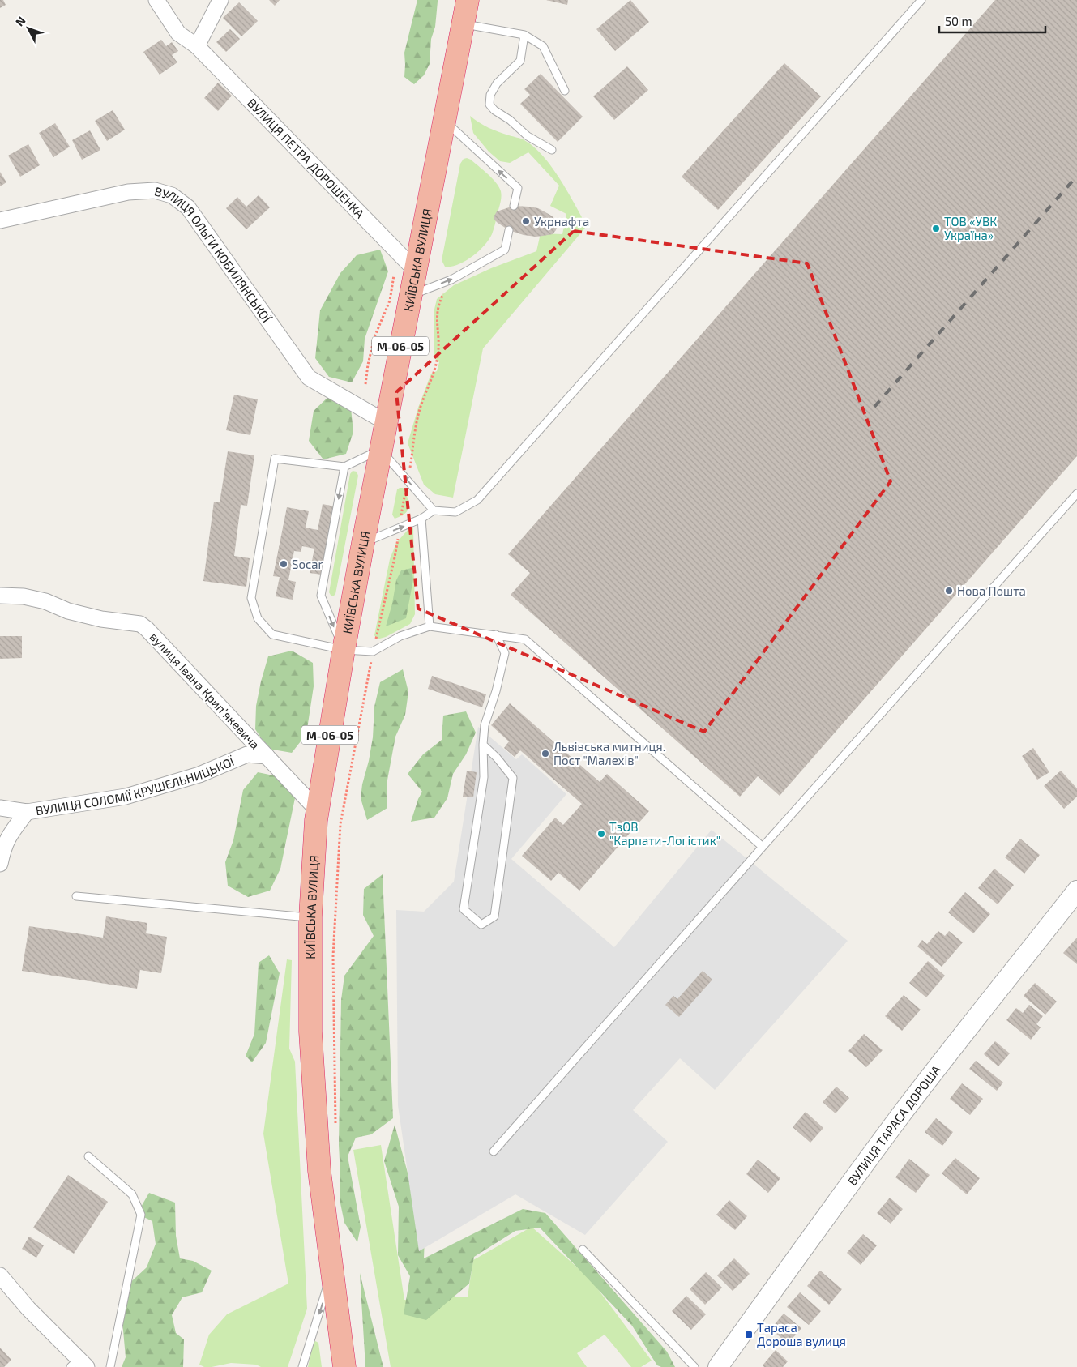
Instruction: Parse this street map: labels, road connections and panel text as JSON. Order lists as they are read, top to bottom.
{
  "streets": {
    "highway": ["КИЇВСЬКА ВУЛИЦЯ", "М-06-05"],
    "street": [
      "ВУЛИЦЯ ПЕТРА ДОРОШЕНКА",
      "ВУЛИЦЯ ОЛЬГИ КОБИЛЯНСЬКОЇ",
      "вулиця Івана Крипʼякевича",
      "ВУЛИЦЯ СОЛОМІЇ КРУШЕЛЬНИЦЬКОЇ",
      "ВУЛИЦЯ ТАРАСА ДОРОША"
    ]
  },
  "crossings": [
    ["ВУЛИЦЯ ПЕТРА ДОРОШЕНКА", "КИЇВСЬКА ВУЛИЦЯ"],
    ["ВУЛИЦЯ ОЛЬГИ КОБИЛЯНСЬКОЇ", "КИЇВСЬКА ВУЛИЦЯ"],
    ["КИЇВСЬКА ВУЛИЦЯ", "вулиця Івана Крипʼякевича"],
    ["вулиця Івана Крипʼякевича", "ВУЛИЦЯ СОЛОМІЇ КРУШЕЛЬНИЦЬКОЇ"]
  ],
  "places": {
    "other": [
      "Укрнафта",
      "ТОВ «УВК Україна»",
      "Socar",
      "Нова Пошта",
      "Львівська митниця. Пост \"Малехів\"",
      "ТзОВ \"Карпати-Логістик\""
    ],
    "transit": ["Тараса Дороша вулиця"]
  },
  "scale_bar": "50 m",
  "north": "top left"
}
